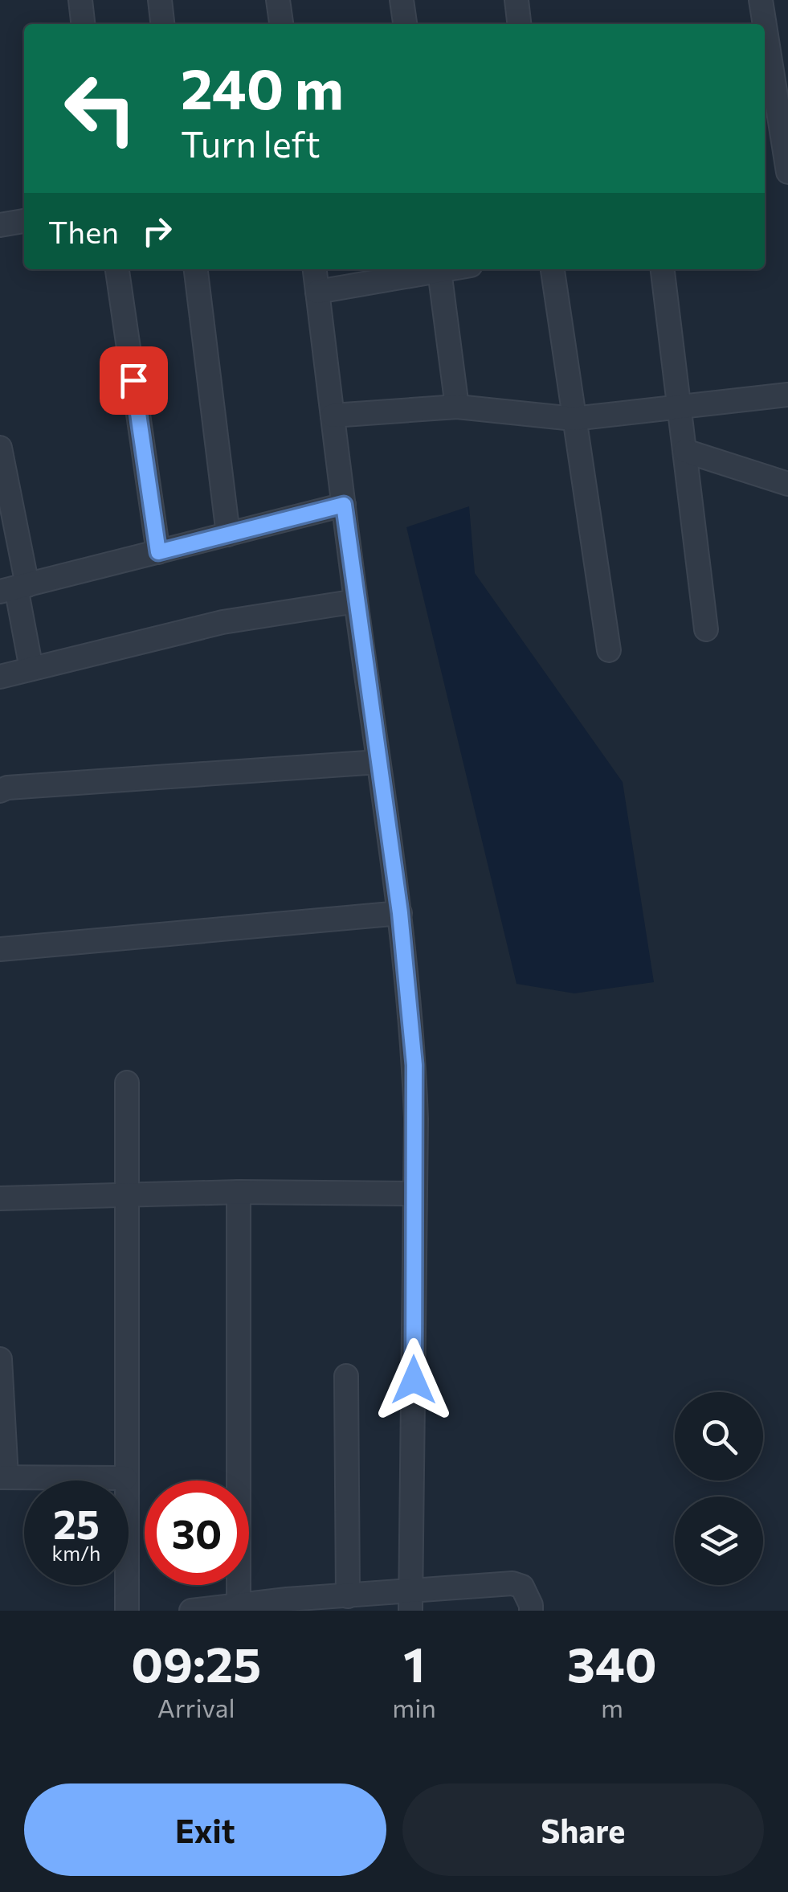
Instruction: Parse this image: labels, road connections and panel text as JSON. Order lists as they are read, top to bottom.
{
  "page": {
    "turn": ["240 m", "Turn left"],
    "then": "Then",
    "speed": "25 km/h",
    "limit": "30",
    "eta": [
      "09:25",
      "Arrival",
      "1",
      "min",
      "340",
      "m"
    ],
    "buttons": ["Exit", "Share"]
  }
}
